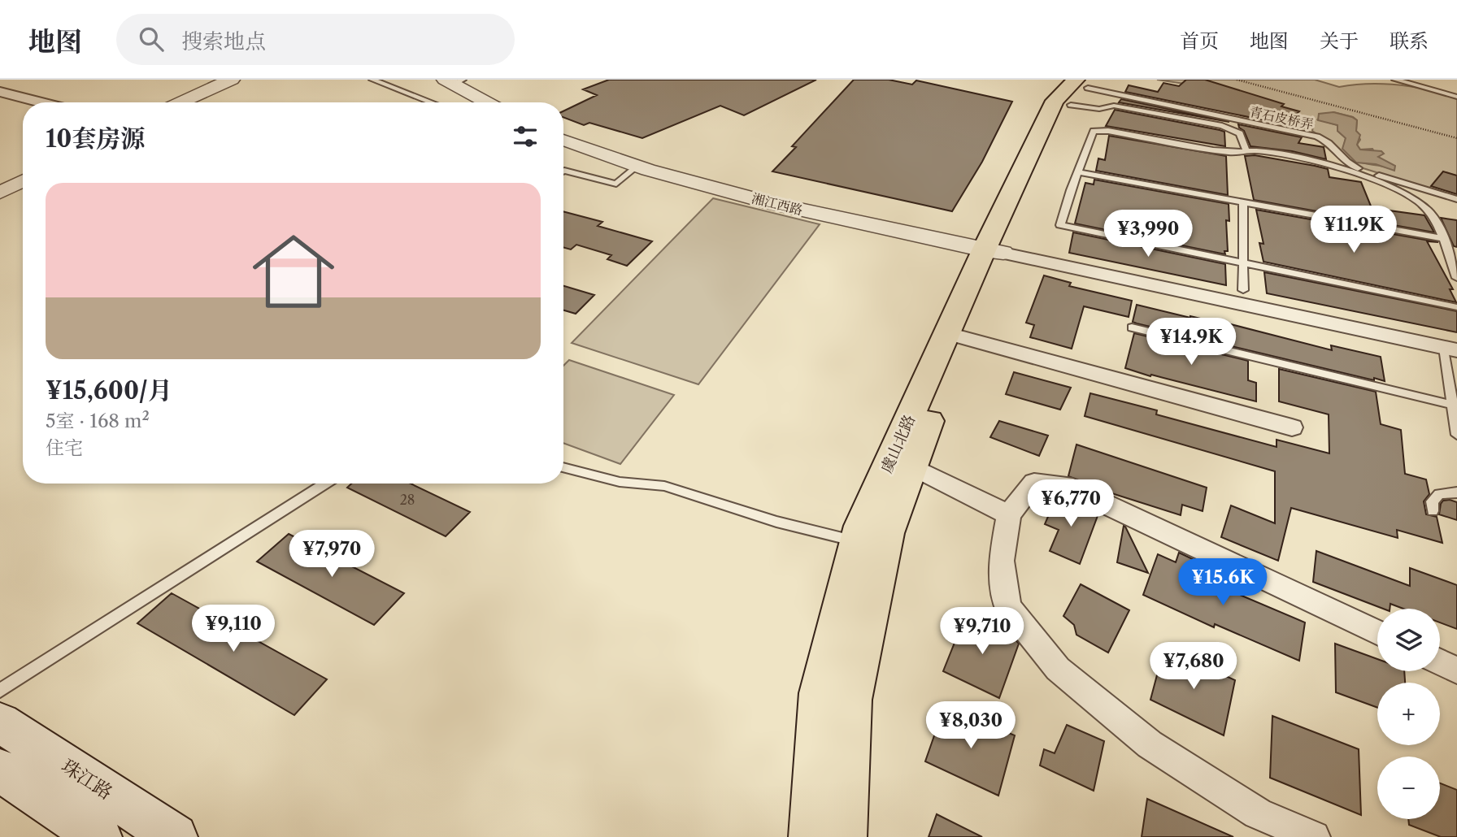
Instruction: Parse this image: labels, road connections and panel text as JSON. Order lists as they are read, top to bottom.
{
  "streets": {
    "main road": ["虞山北路", "珠江路"],
    "street": ["湘江西路"],
    "lane": ["青石皮桥弄"]
  },
  "crossings": [
    ["青石皮桥弄", "虞山北路"],
    ["湘江西路", "虞山北路"]
  ],
  "house_numbers": ["28"],
  "page": {
    "header": "地图",
    "search": "搜索地点",
    "nav": [
      "首页",
      "地图",
      "关于",
      "联系"
    ],
    "heading": "10套房源",
    "list": [
      {
        "name": "¥15,600/月",
        "note": "5室 · 168 m² · 住宅"
      }
    ],
    "price": [
      "¥11.9K",
      "¥3,990",
      "¥14.9K",
      "¥6,770",
      "¥7,970",
      "¥15.6K",
      "¥9,110",
      "¥9,710",
      "¥7,680",
      "¥8,030"
    ],
    "map_buttons": ["+", "−"]
  }
}
